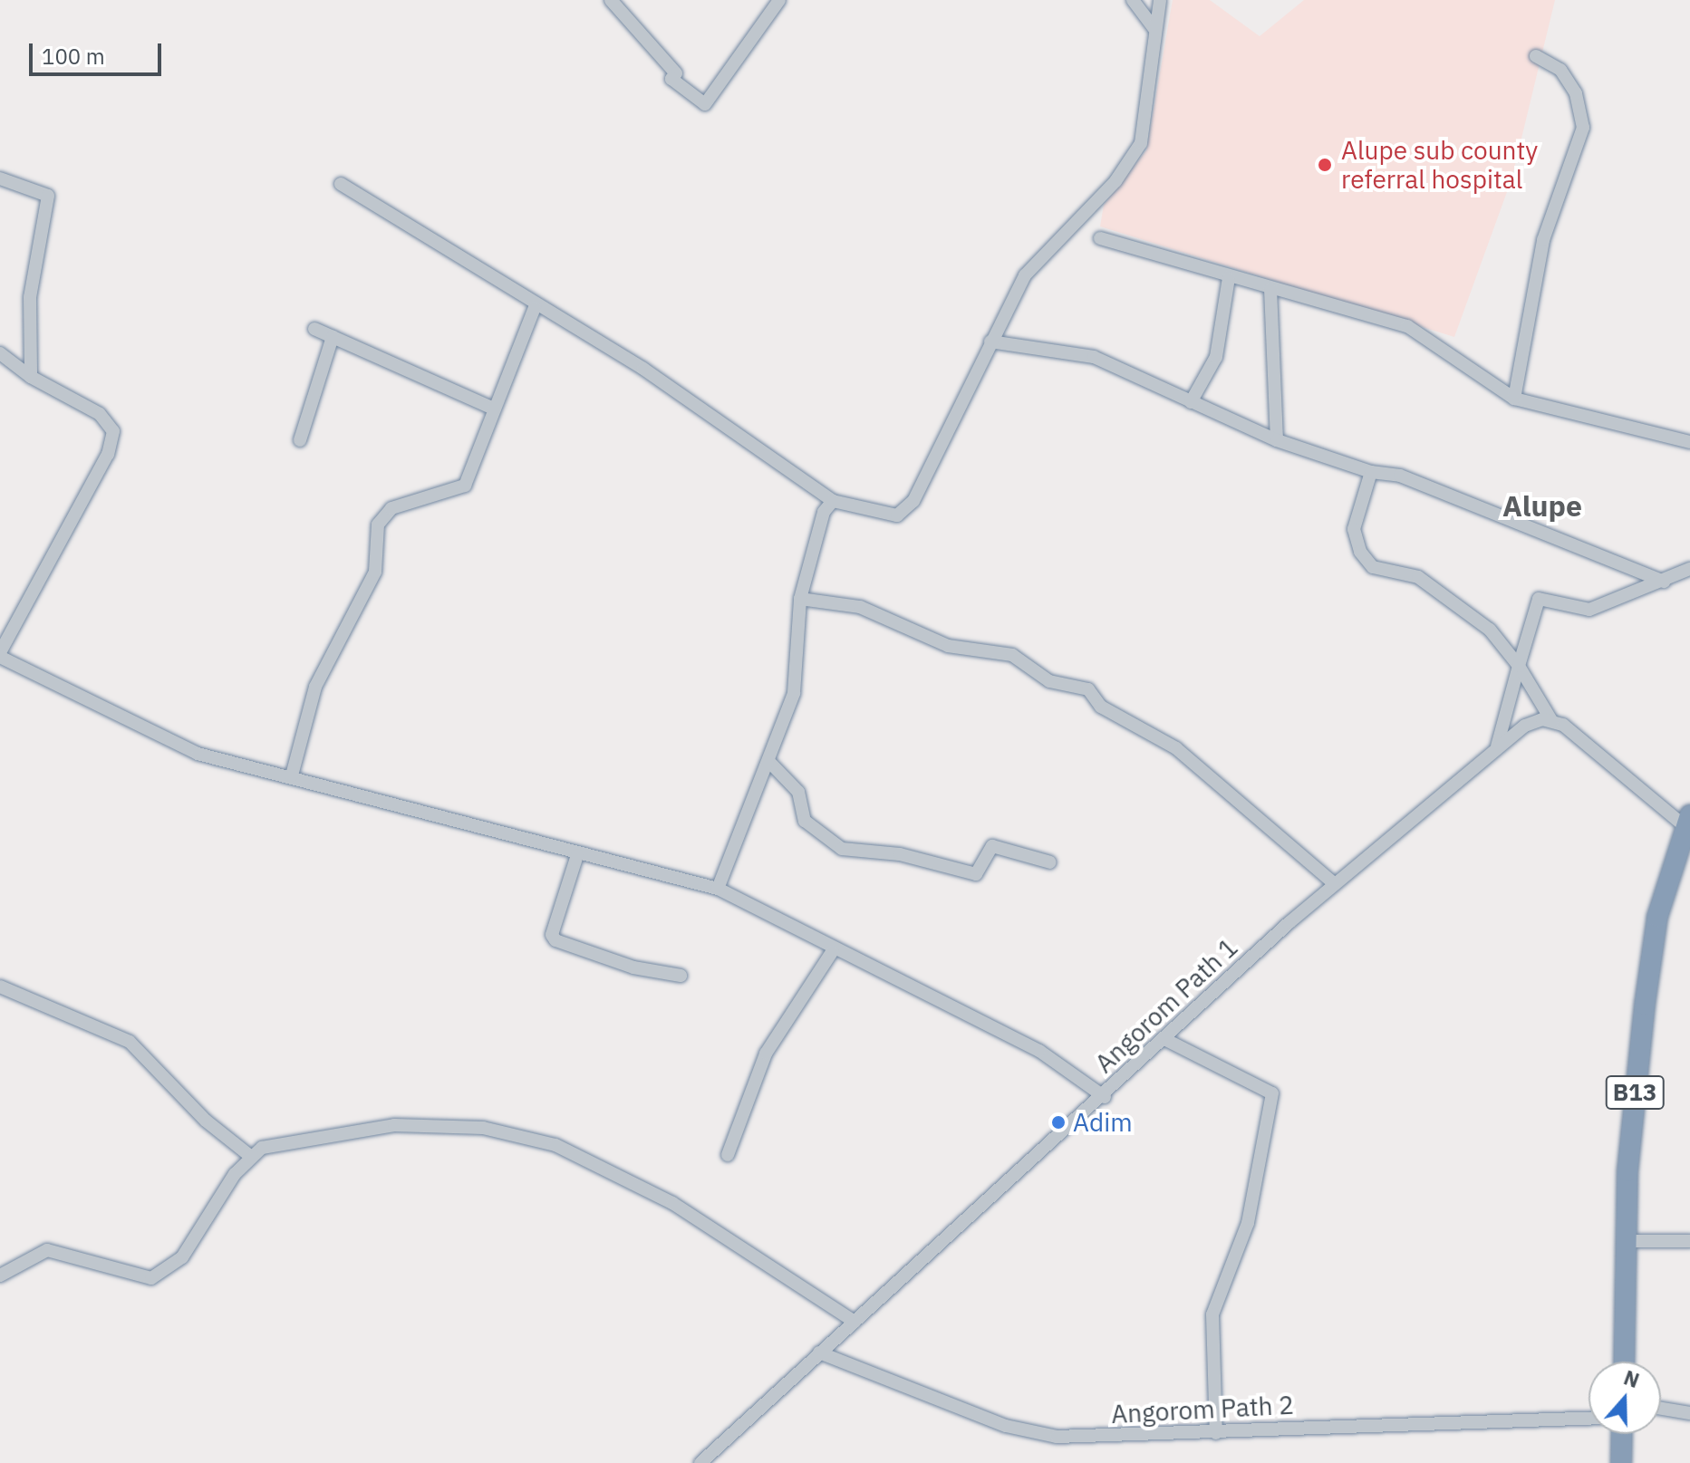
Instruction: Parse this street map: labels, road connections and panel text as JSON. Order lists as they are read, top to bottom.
{
  "streets": {
    "highway": ["B13"],
    "street": ["Angorom Path 1", "Angorom Path 2"]
  },
  "crossings": [
    ["Angorom Path 1", "Angorom Path 2"]
  ],
  "districts": ["Alupe"],
  "places": ["Alupe sub county referral hospital", "Adim"],
  "scale_bar": "100 m",
  "north": "top"
}
